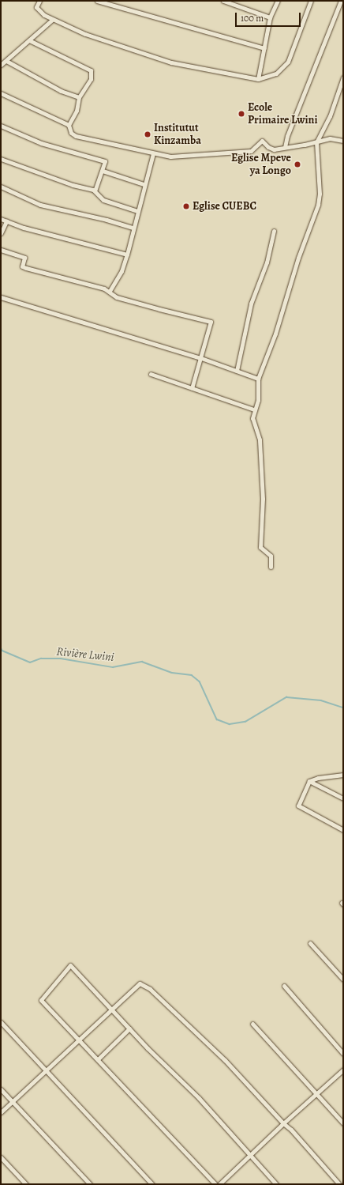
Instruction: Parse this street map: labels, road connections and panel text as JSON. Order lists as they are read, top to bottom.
{
  "water": ["Rivière Lwini"],
  "places": [
    "Ecole Primaire Lwini",
    "Institutut Kinzamba",
    "Eglise Mpeve ya Longo",
    "Eglise CUEBC"
  ],
  "scale_bar": "100 m"
}
